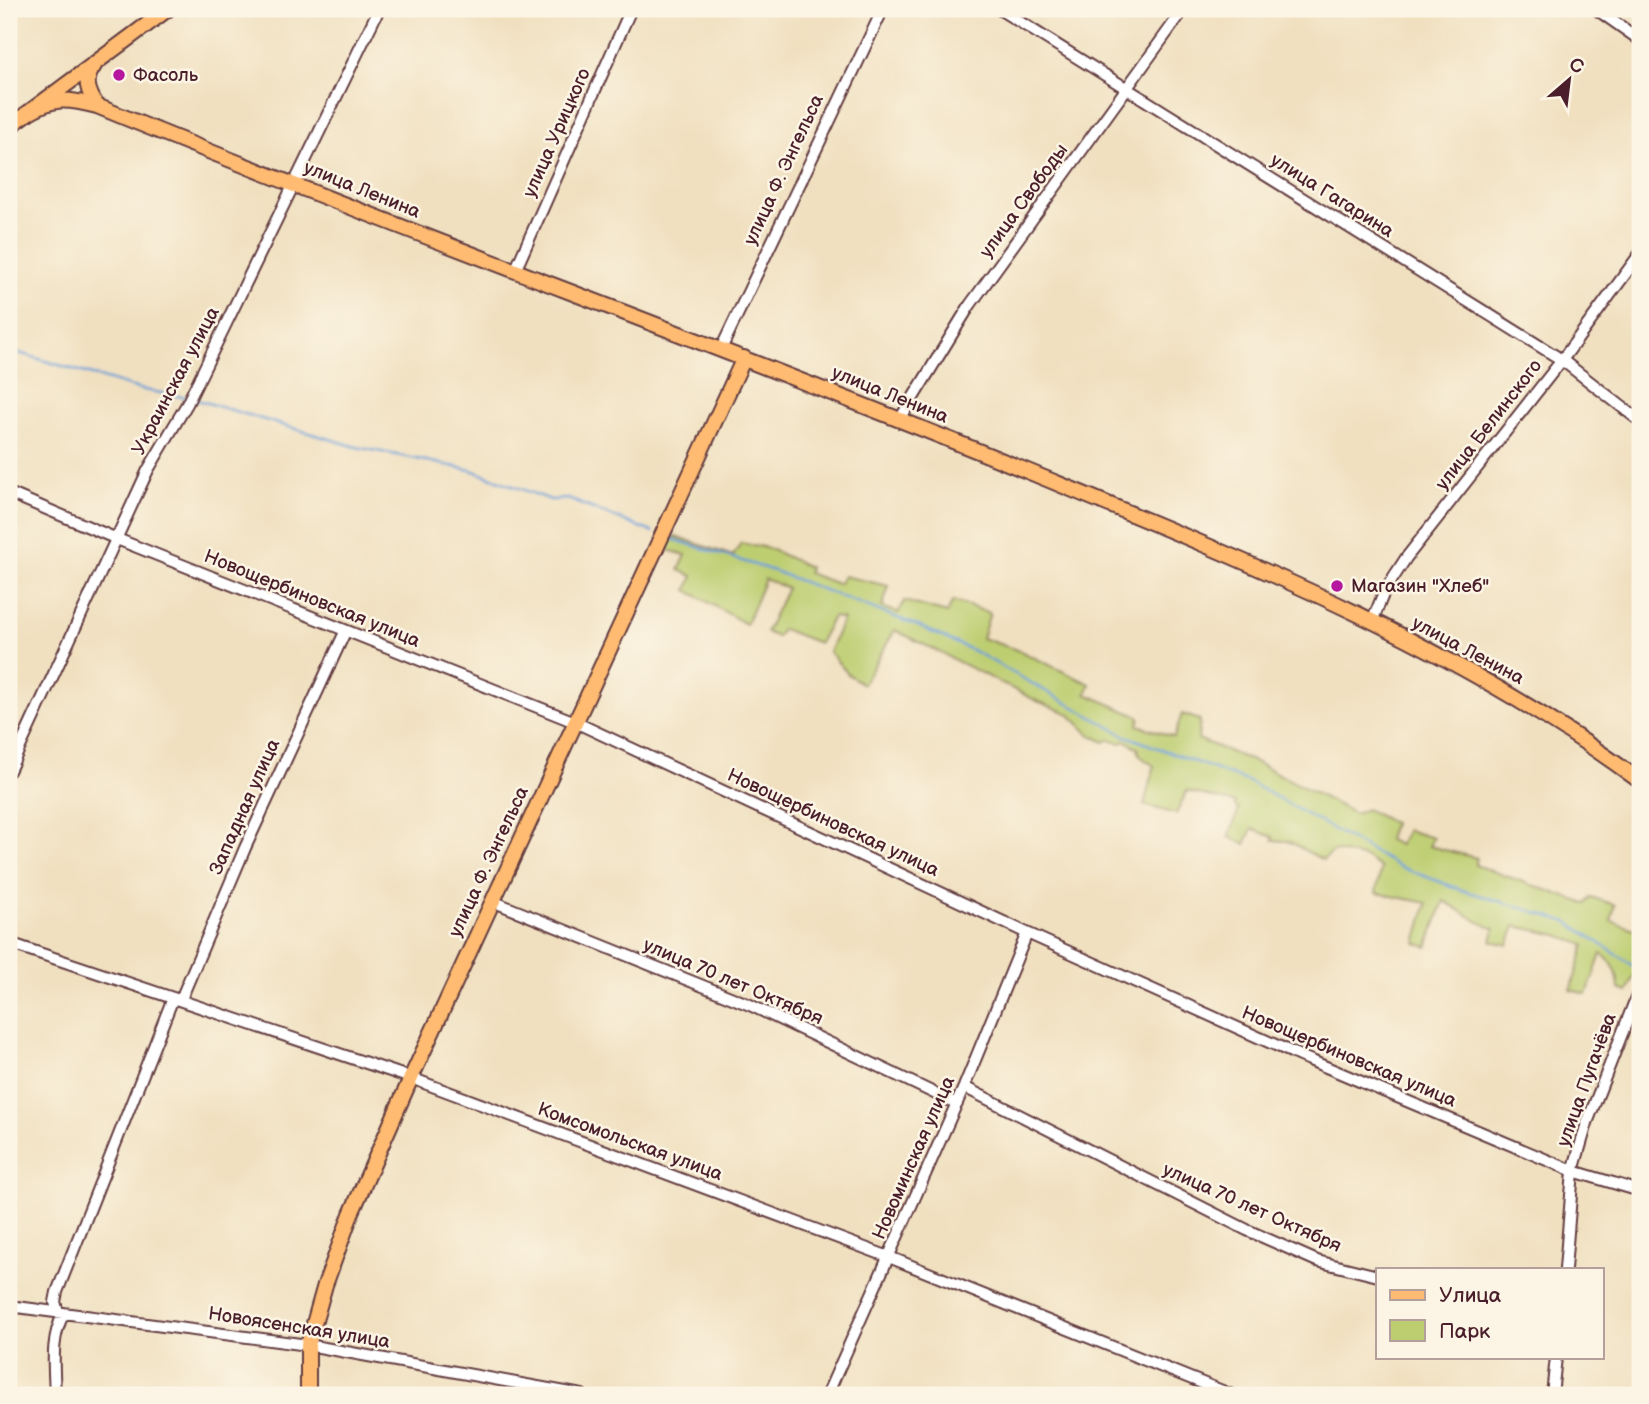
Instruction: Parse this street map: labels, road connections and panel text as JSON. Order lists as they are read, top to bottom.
{
  "streets": {
    "main road": ["улица Ф. Энгельса", "улица Ленина"],
    "street": [
      "улица Урицкого",
      "улица Гагарина",
      "улица Свободы",
      "Украинская улица",
      "улица Белинского",
      "Новощербиновская улица",
      "Западная улица",
      "улица 70 лет Октября",
      "улица Пугачёва",
      "Комсомольская улица",
      "Новоминская улица",
      "Новоясенская улица"
    ]
  },
  "crossings": [
    ["улица Урицкого", "улица Ленина"],
    ["улица Ф. Энгельса", "улица Ленина"],
    ["улица Ф. Энгельса", "Новощербиновская улица"],
    ["улица Ф. Энгельса", "улица 70 лет Октября"],
    ["улица Ф. Энгельса", "Комсомольская улица"],
    ["улица Ф. Энгельса", "Новоясенская улица"],
    ["улица Ленина", "улица Свободы"],
    ["улица Ленина", "Украинская улица"],
    ["улица Ленина", "улица Белинского"],
    ["улица Гагарина", "улица Свободы"],
    ["улица Гагарина", "улица Белинского"],
    ["Украинская улица", "Новощербиновская улица"],
    ["Новощербиновская улица", "Западная улица"],
    ["Новощербиновская улица", "улица Пугачёва"],
    ["Новощербиновская улица", "Новоминская улица"],
    ["Западная улица", "Комсомольская улица"],
    ["Западная улица", "Новоясенская улица"],
    ["улица 70 лет Октября", "Новоминская улица"],
    ["Комсомольская улица", "Новоминская улица"]
  ],
  "places": ["Фасоль", "Магазин \"Хлеб\""],
  "legend": ["Улица", "Парк"],
  "north": "top right"
}
